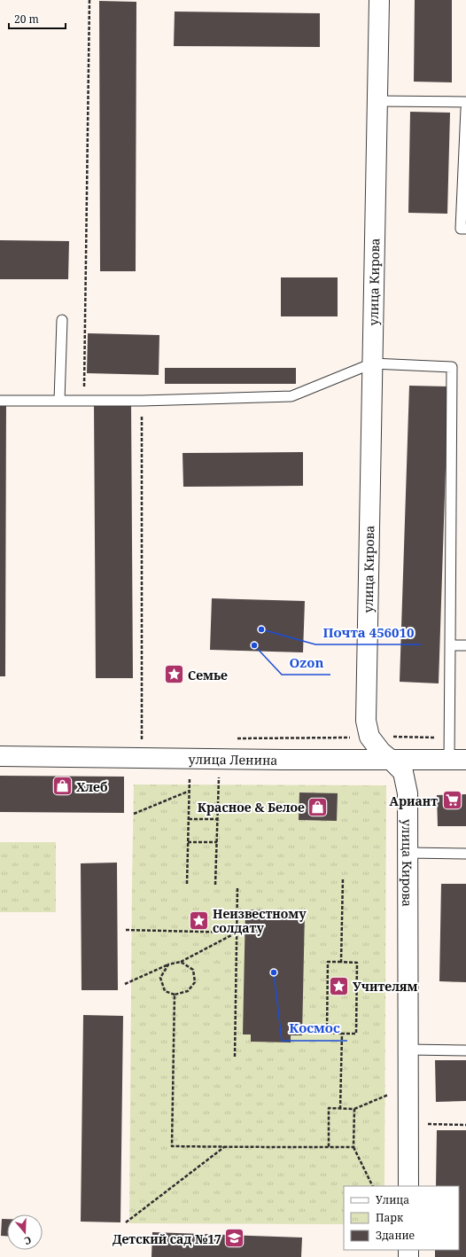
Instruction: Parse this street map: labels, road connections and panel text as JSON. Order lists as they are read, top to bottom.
{
  "streets": {
    "street": ["улица Кирова", "улица Ленина"]
  },
  "crossings": [
    ["улица Кирова", "улица Ленина"]
  ],
  "places": {
    "other": ["Почта 456010", "Ozon", "Космос"],
    "place": ["Семье", "Неизвестному солдату", "Учителям"],
    "shop": ["Хлеб", "Красное & Белое"],
    "supermarket": ["Ариант"],
    "school or university": ["Детский сад №17"]
  },
  "legend": ["Улица", "Парк", "Здание"],
  "scale_bar": "20 m",
  "north": "bottom"
}
